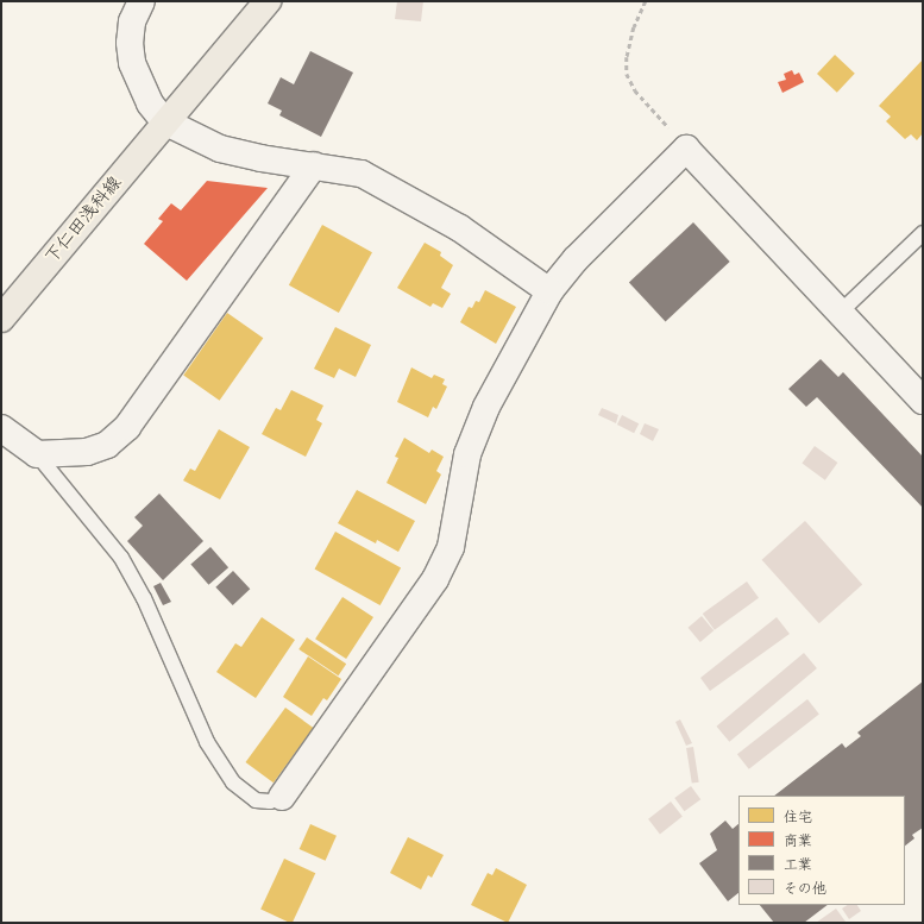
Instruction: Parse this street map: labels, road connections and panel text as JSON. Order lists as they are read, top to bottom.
{
  "streets": {
    "main road": ["下仁田浅科線"]
  },
  "legend": [
    "住宅",
    "商業",
    "工業",
    "その他"
  ]
}
